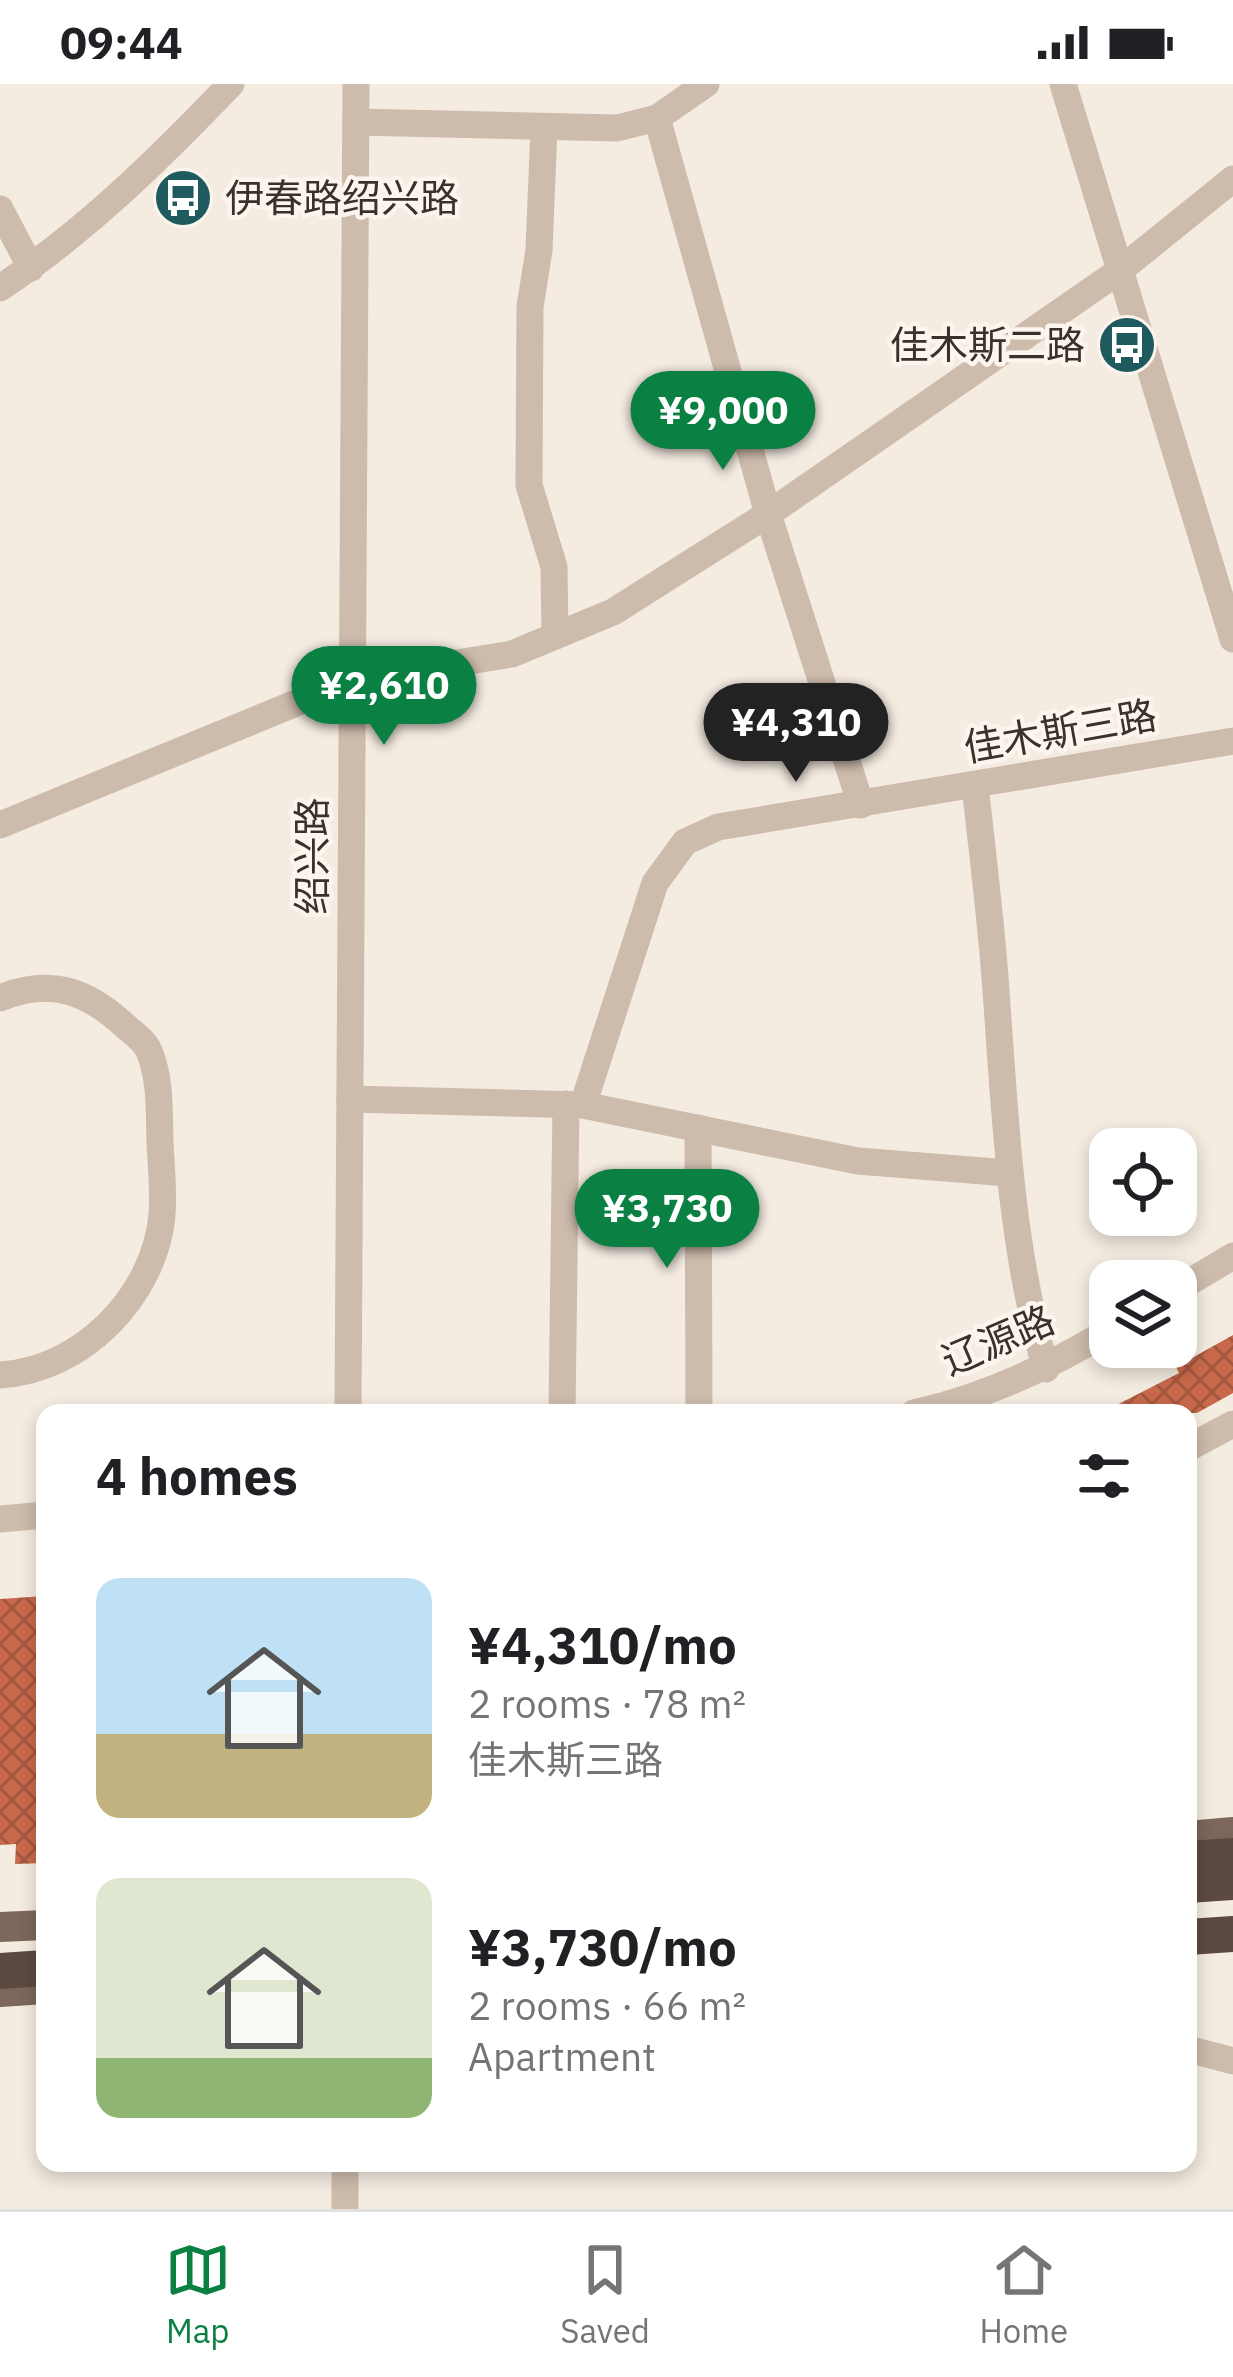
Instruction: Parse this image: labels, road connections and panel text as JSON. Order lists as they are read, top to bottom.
{
  "streets": {
    "street": ["佳木斯三路", "绍兴路", "辽源路"]
  },
  "places": {
    "bus stop": ["伊春路绍兴路", "佳木斯二路"]
  },
  "page": {
    "status": "09:44",
    "price": [
      "¥9,000",
      "¥2,610",
      "¥4,310",
      "¥3,730"
    ],
    "heading": "4 homes",
    "list": [
      {
        "name": "¥4,310/mo",
        "note": "2 rooms · 78 m² · 佳木斯三路"
      },
      {
        "name": "¥3,730/mo",
        "note": "2 rooms · 66 m² · Apartment"
      }
    ],
    "tabs": ["Map", "Saved", "Home"]
  }
}
